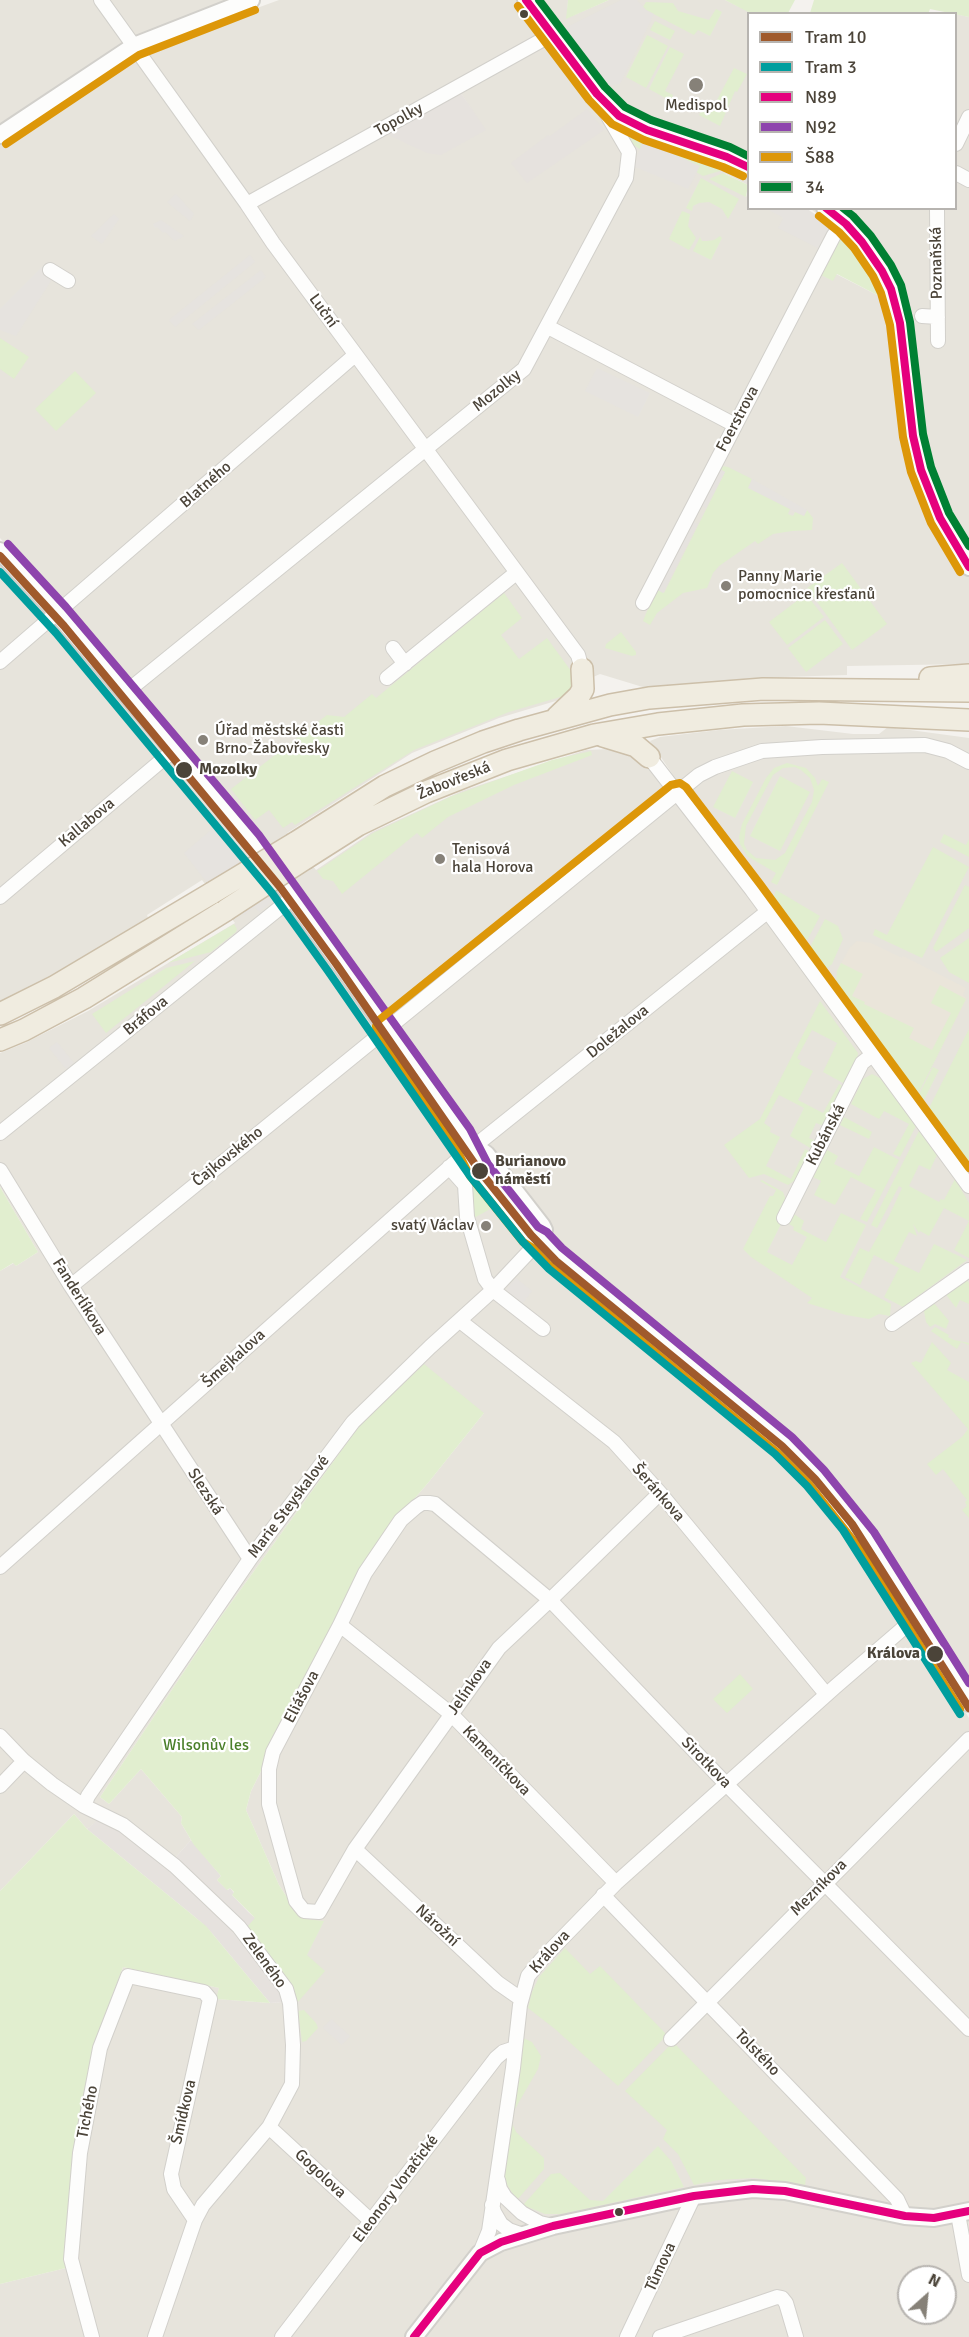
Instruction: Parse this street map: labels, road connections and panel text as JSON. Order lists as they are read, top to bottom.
{
  "streets": {
    "highway": ["Žabovřeská"],
    "street": [
      "Topolky",
      "Poznaňská",
      "Luční",
      "Mozolky",
      "Foerstrova",
      "Blatného",
      "Kallabova",
      "Bráfova",
      "Doležalova",
      "Kubánská",
      "Čajkovského",
      "Fanderlíkova",
      "Šmejkalova",
      "Slezská",
      "Šeránkova",
      "Marie Steyskalové",
      "Jelínkova",
      "Eliášova",
      "Kameníčkova",
      "Sirotkova",
      "Mezníkova",
      "Nárožní",
      "Králova",
      "Zeleného",
      "Tolstého",
      "Tichého",
      "Šmídkova",
      "Gogolova",
      "Eleonory Voračické",
      "Tůmova"
    ]
  },
  "crossings": [
    ["Topolky", "Luční"],
    ["Luční", "Mozolky"],
    ["Luční", "Blatného"],
    ["Doležalova", "Šmejkalova"],
    ["Čajkovského", "Fanderlíkova"],
    ["Fanderlíkova", "Šmejkalova"],
    ["Fanderlíkova", "Slezská"],
    ["Šmejkalova", "Slezská"],
    ["Slezská", "Marie Steyskalové"],
    ["Šeránkova", "Marie Steyskalové"],
    ["Šeránkova", "Jelínkova"],
    ["Šeránkova", "Králova"],
    ["Marie Steyskalové", "Zeleného"],
    ["Jelínkova", "Eliášova"],
    ["Jelínkova", "Kameníčkova"],
    ["Jelínkova", "Sirotkova"],
    ["Jelínkova", "Nárožní"],
    ["Eliášova", "Kameníčkova"],
    ["Eliášova", "Sirotkova"],
    ["Kameníčkova", "Králova"],
    ["Sirotkova", "Mezníkova"],
    ["Sirotkova", "Králova"],
    ["Mezníkova", "Tolstého"],
    ["Nárožní", "Králova"],
    ["Králova", "Tolstého"],
    ["Králova", "Eleonory Voračické"],
    ["Zeleného", "Šmídkova"],
    ["Zeleného", "Gogolova"],
    ["Tichého", "Šmídkova"],
    ["Gogolova", "Eleonory Voračické"]
  ],
  "parks": ["Wilsonův les"],
  "places": [
    "Medispol",
    "Panny Marie pomocnice křesťanů",
    "Úřad městské časti Brno-Žabovřesky",
    "Mozolky",
    "Tenisová hala Horova",
    "Burianovo náměstí",
    "svatý Václav",
    "Králova"
  ],
  "lines": [
    "transit line N89",
    "transit line 34",
    "transit line Š88",
    "transit line N92",
    "tram line 10",
    "tram line 3"
  ],
  "legend": [
    "Tram 10",
    "Tram 3",
    "N89",
    "N92",
    "Š88",
    "34"
  ],
  "north": "top right"
}
